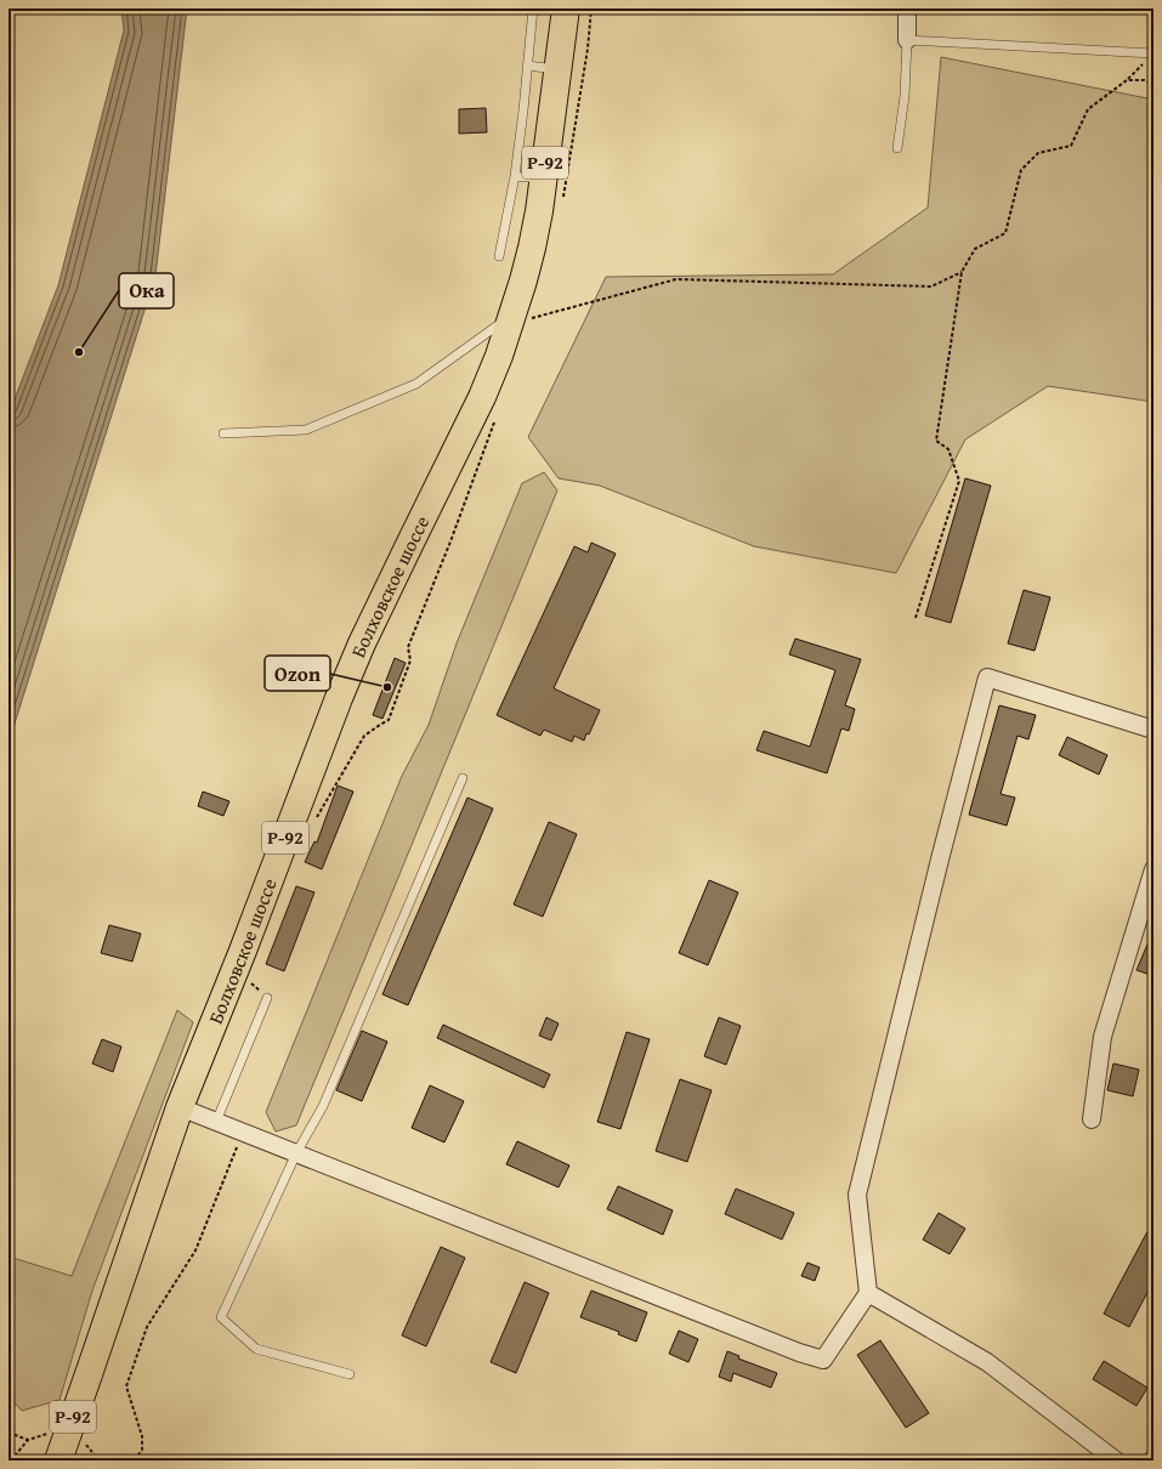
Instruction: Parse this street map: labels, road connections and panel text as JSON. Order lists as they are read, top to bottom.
{
  "streets": {
    "main road": ["Р-92", "Болховское шоссе"]
  },
  "places": ["Ока", "Ozon"]
}
